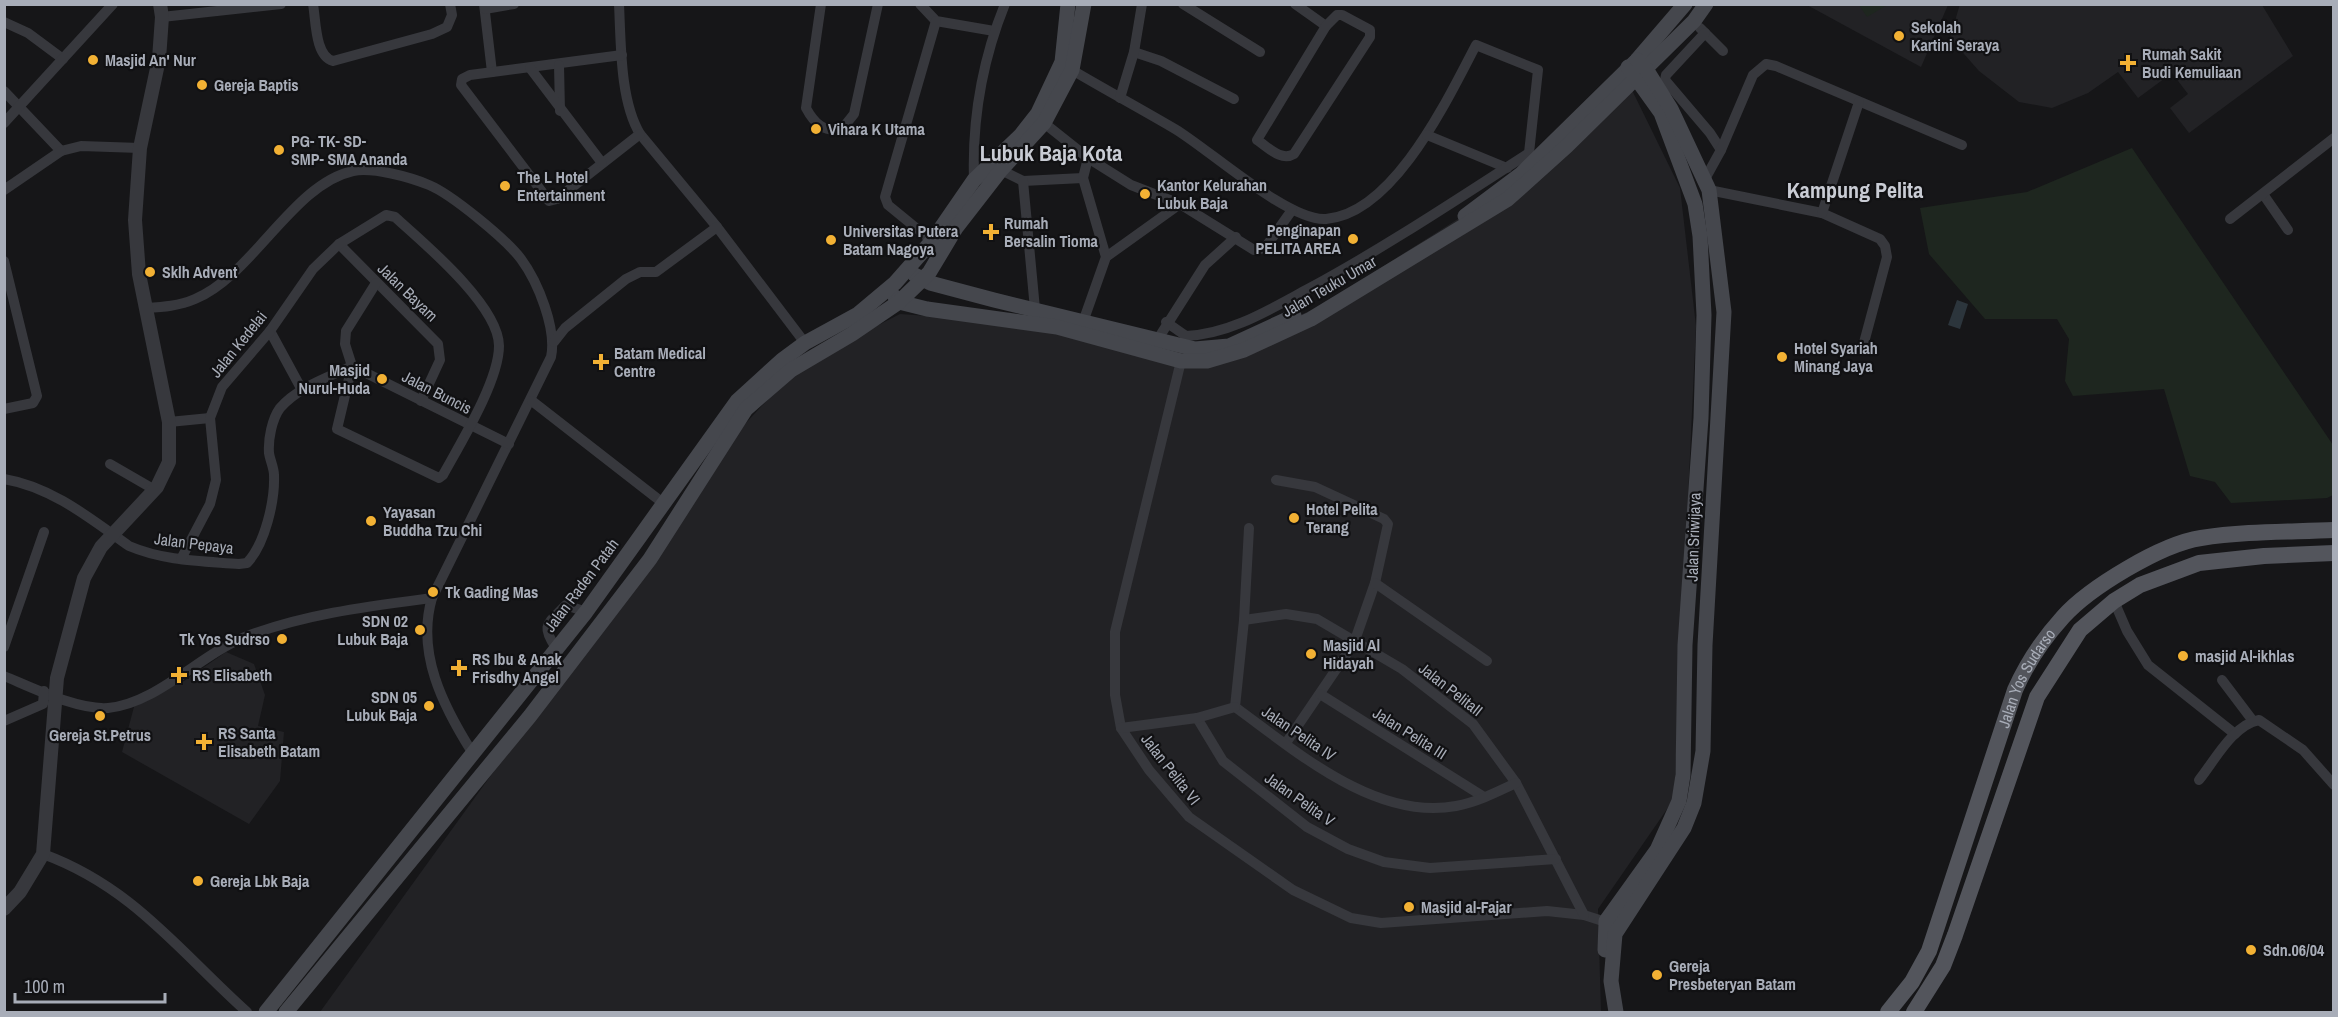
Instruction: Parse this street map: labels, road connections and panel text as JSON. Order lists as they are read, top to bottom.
{
  "streets": {
    "main road": [
      "Jalan Teuku Umar",
      "Jalan Sriwijaya",
      "Jalan Raden Patah",
      "Jalan Yos Sudarso"
    ],
    "street": [
      "Jalan Bayam",
      "Jalan Kedelai",
      "Jalan Buncis",
      "Jalan Pepaya",
      "Jalan PelitaII",
      "Jalan Pelita IV",
      "Jalan Pelita III",
      "Jalan Pelita VI",
      "Jalan Pelita V"
    ]
  },
  "crossings": [
    ["Jalan Teuku Umar", "Jalan Sriwijaya"],
    ["Jalan Teuku Umar", "Jalan Raden Patah"],
    ["Jalan Teuku Umar", "Jalan Pelita VI"],
    ["Jalan Bayam", "Jalan Kedelai"],
    ["Jalan Bayam", "Jalan Buncis"],
    ["Jalan Kedelai", "Jalan Buncis"],
    ["Jalan Kedelai", "Jalan Pepaya"],
    ["Jalan Buncis", "Jalan Pepaya"],
    ["Jalan Sriwijaya", "Jalan Pelita VI"],
    ["Jalan PelitaII", "Jalan Pelita IV"],
    ["Jalan PelitaII", "Jalan Pelita VI"],
    ["Jalan PelitaII", "Jalan Pelita V"],
    ["Jalan Pelita IV", "Jalan Pelita III"]
  ],
  "districts": ["Lubuk Baja Kota", "Kampung Pelita"],
  "places": {
    "other": [
      "Sekolah Kartini Seraya",
      "Masjid An' Nur",
      "Gereja Baptis",
      "Vihara K Utama",
      "PG- TK- SD- SMP- SMA Ananda",
      "The L Hotel Entertainment",
      "Kantor Kelurahan Lubuk Baja",
      "Penginapan PELITA AREA",
      "Universitas Putera Batam Nagoya",
      "Sklh Advent",
      "Hotel Syariah Minang Jaya",
      "Masjid Nurul-Huda",
      "Hotel Pelita Terang",
      "Yayasan Buddha Tzu Chi",
      "Tk Gading Mas",
      "SDN 02 Lubuk Baja",
      "Tk Yos Sudrso",
      "Masjid Al Hidayah",
      "masjid Al-ikhlas",
      "SDN 05 Lubuk Baja",
      "Gereja St.Petrus",
      "Gereja Lbk Baja",
      "Masjid al-Fajar",
      "Sdn.06/04",
      "Gereja Presbeteryan Batam"
    ],
    "health": [
      "Rumah Sakit Budi Kemuliaan",
      "Rumah Bersalin Tioma",
      "Batam Medical Centre",
      "RS Ibu & Anak Frisdhy Angel",
      "RS Elisabeth",
      "RS Santa Elisabeth Batam"
    ]
  },
  "scale_bar": "100 m"
}
